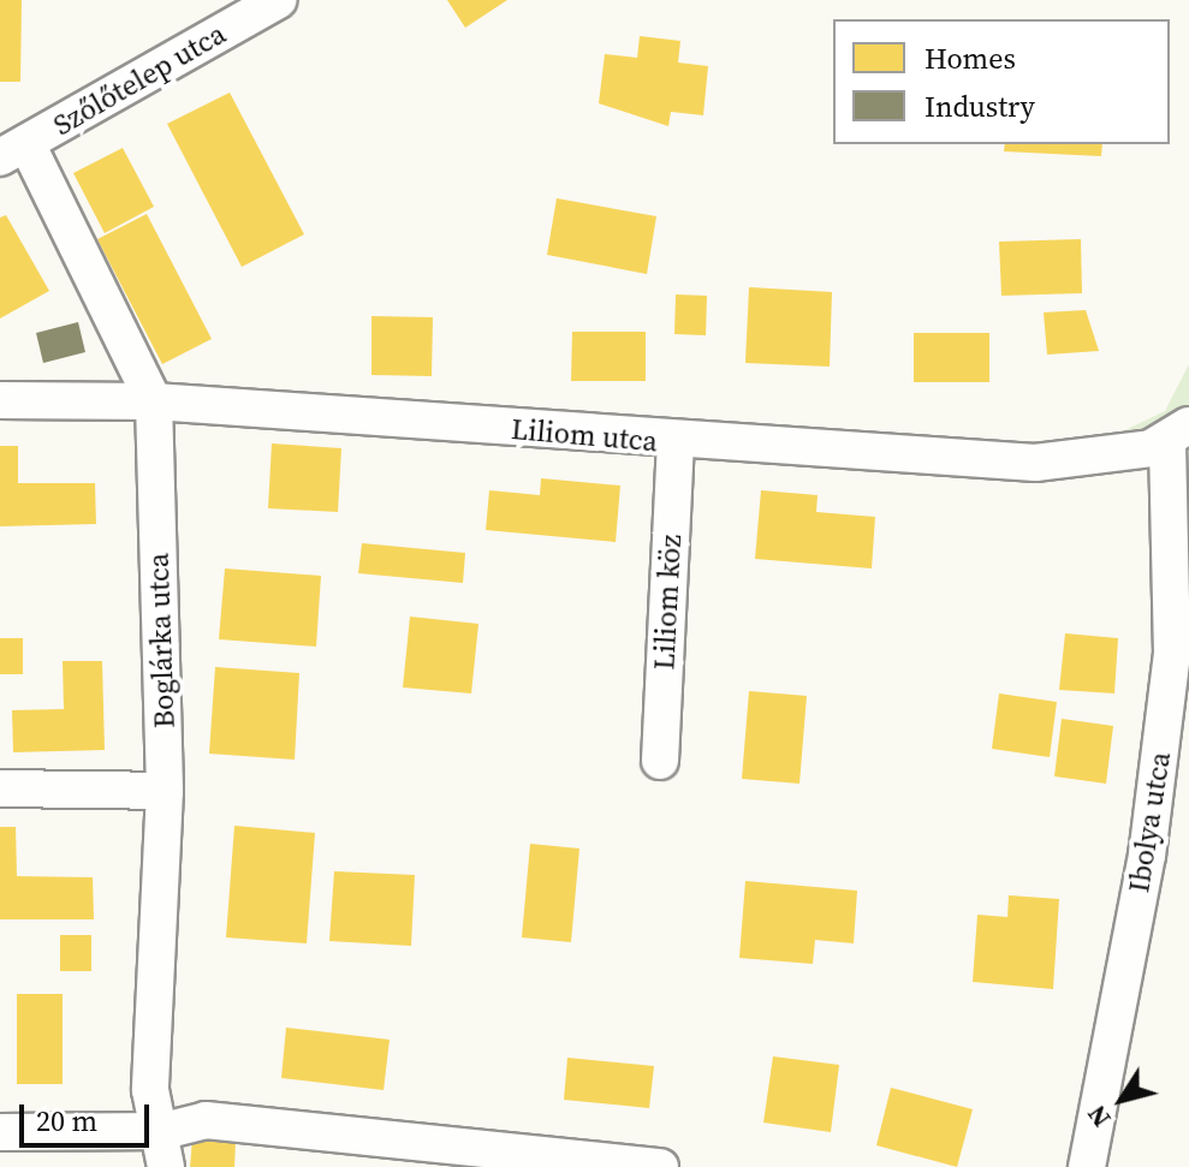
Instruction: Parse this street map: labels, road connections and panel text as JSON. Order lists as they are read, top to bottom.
{
  "streets": {
    "street": [
      "Szőlőtelep utca",
      "Liliom utca",
      "Liliom köz",
      "Boglárka utca",
      "Ibolya utca"
    ]
  },
  "crossings": [
    ["Szőlőtelep utca", "Boglárka utca"],
    ["Liliom utca", "Liliom köz"],
    ["Liliom utca", "Boglárka utca"],
    ["Liliom utca", "Ibolya utca"]
  ],
  "legend": ["Homes", "Industry"],
  "scale_bar": "20 m",
  "north": "bottom left"
}
